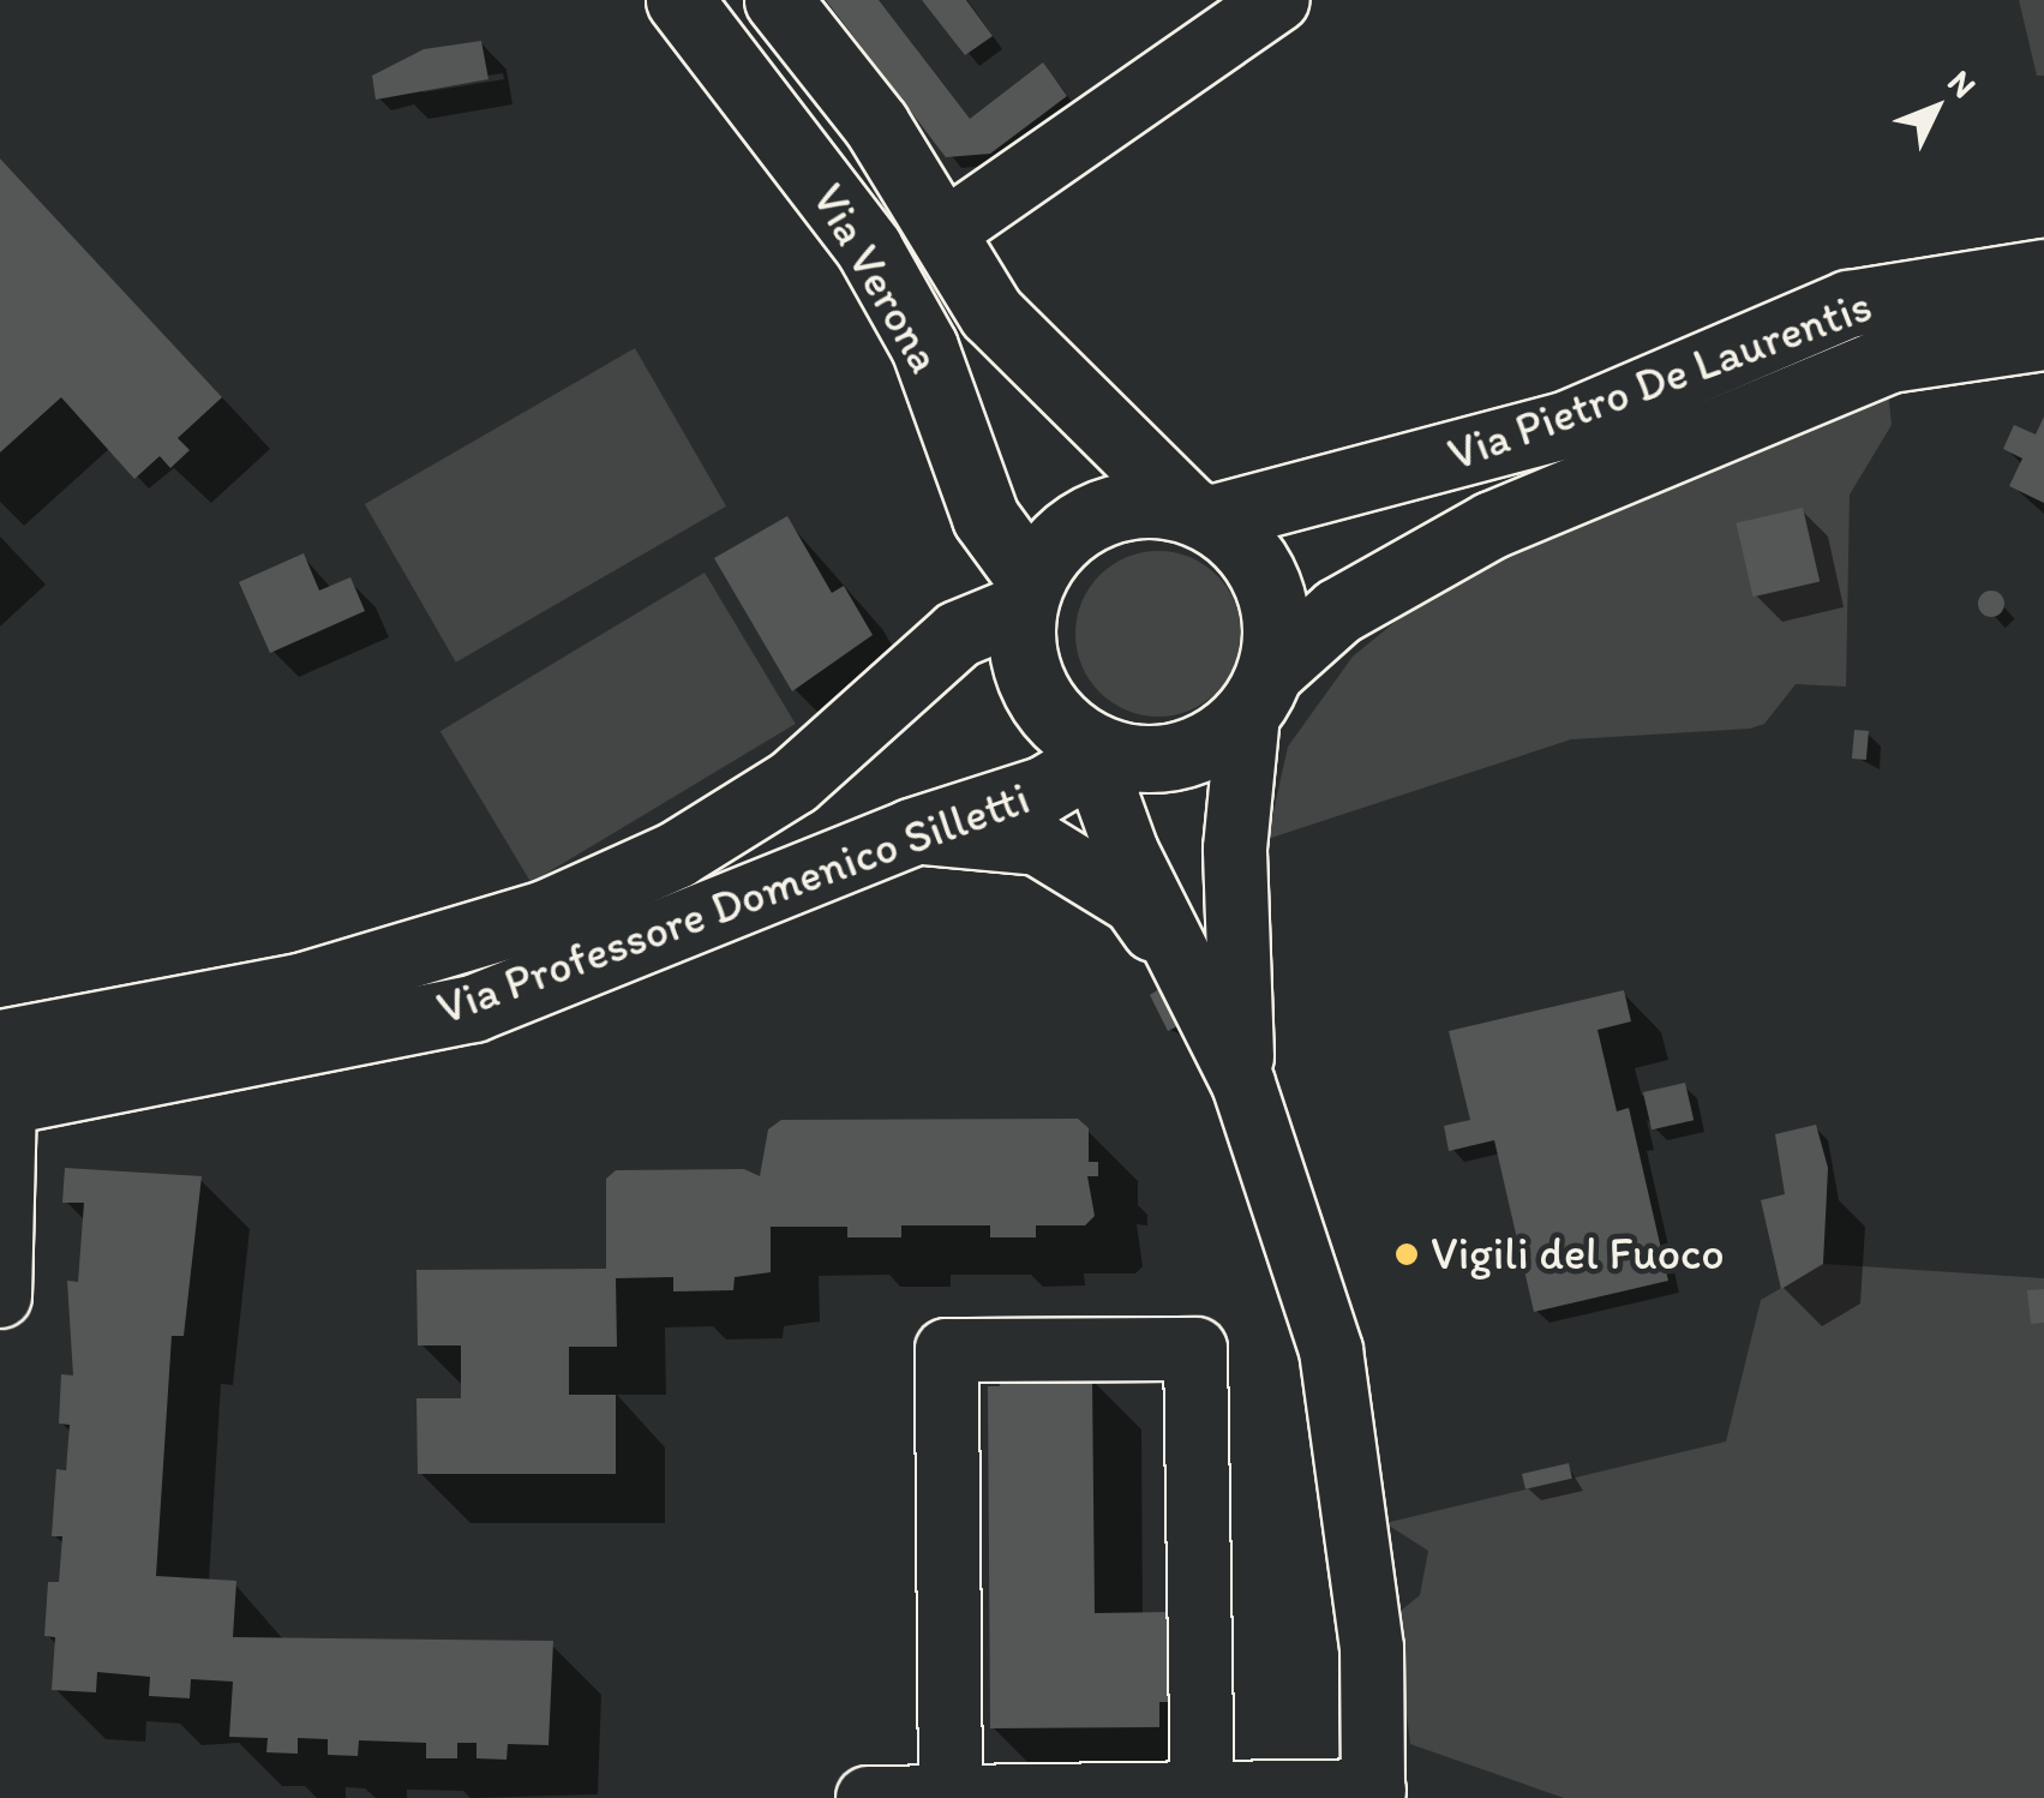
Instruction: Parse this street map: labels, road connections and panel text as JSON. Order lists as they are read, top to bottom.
{
  "streets": {
    "main road": ["Via Verona", "Via Pietro De Laurentis", "Via Professore Domenico Silletti"]
  },
  "crossings": [
    ["Via Verona", "Via Pietro De Laurentis"],
    ["Via Verona", "Via Professore Domenico Silletti"],
    ["Via Pietro De Laurentis", "Via Professore Domenico Silletti"]
  ],
  "places": ["Vigili del Fuoco"],
  "north": "top right"
}
